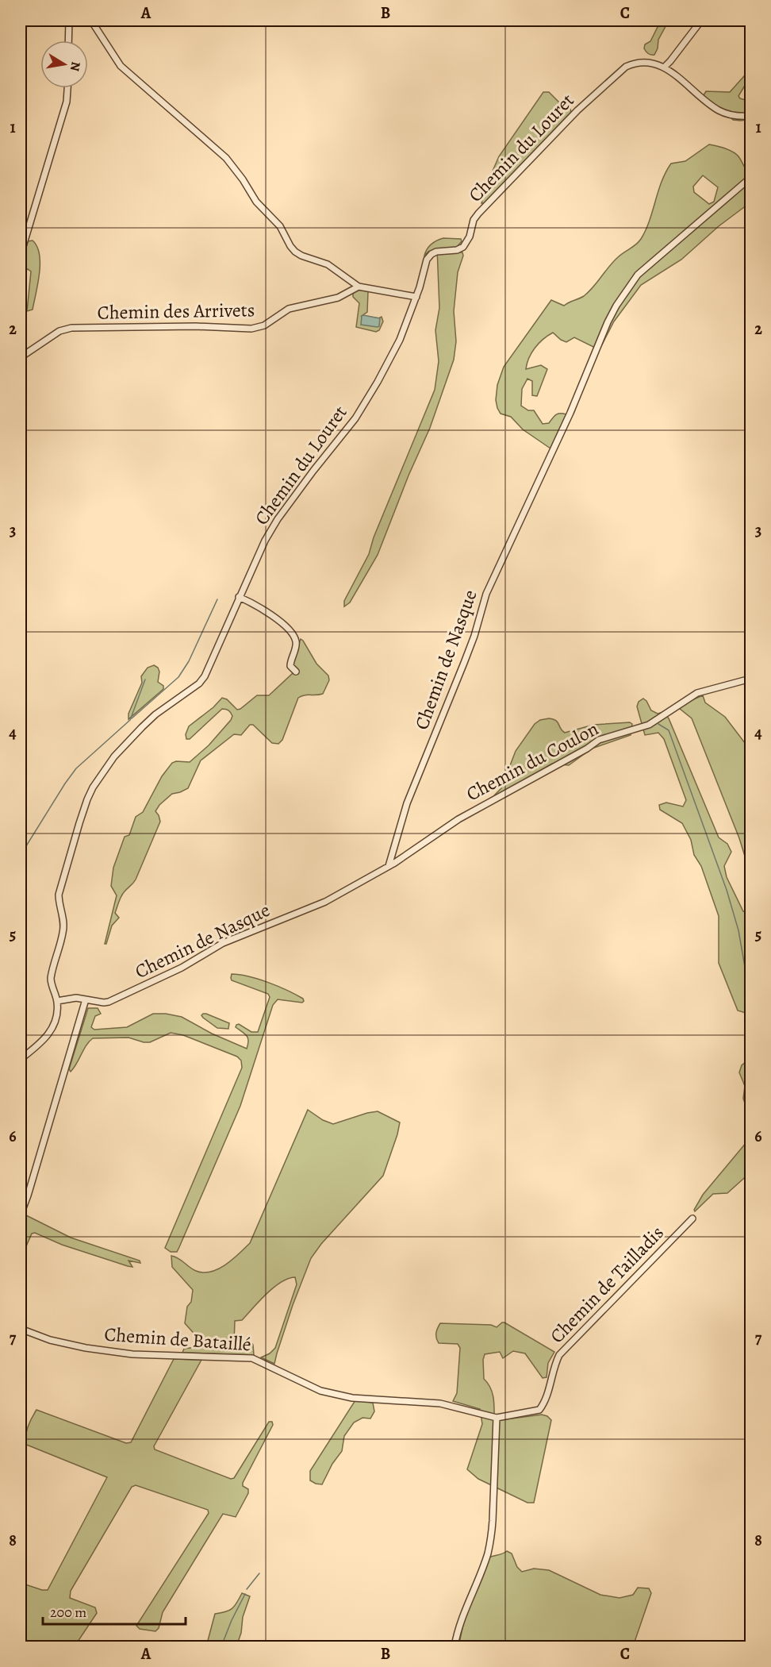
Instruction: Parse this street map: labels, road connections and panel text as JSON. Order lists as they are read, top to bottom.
{
  "streets": {
    "street": [
      "Chemin du Louret",
      "Chemin des Arrivets",
      "Chemin de Nasque",
      "Chemin du Coulon",
      "Chemin de Tailladis",
      "Chemin de Bataillé"
    ]
  },
  "crossings": [
    ["Chemin du Louret", "Chemin de Nasque"],
    ["Chemin de Nasque", "Chemin du Coulon"],
    ["Chemin de Tailladis", "Chemin de Bataillé"]
  ],
  "scale_bar": "200 m",
  "north": "right",
  "grid": {
    "columns": ["A", "B", "C"],
    "rows": [
      "1",
      "2",
      "3",
      "4",
      "5",
      "6",
      "7",
      "8"
    ]
  }
}
